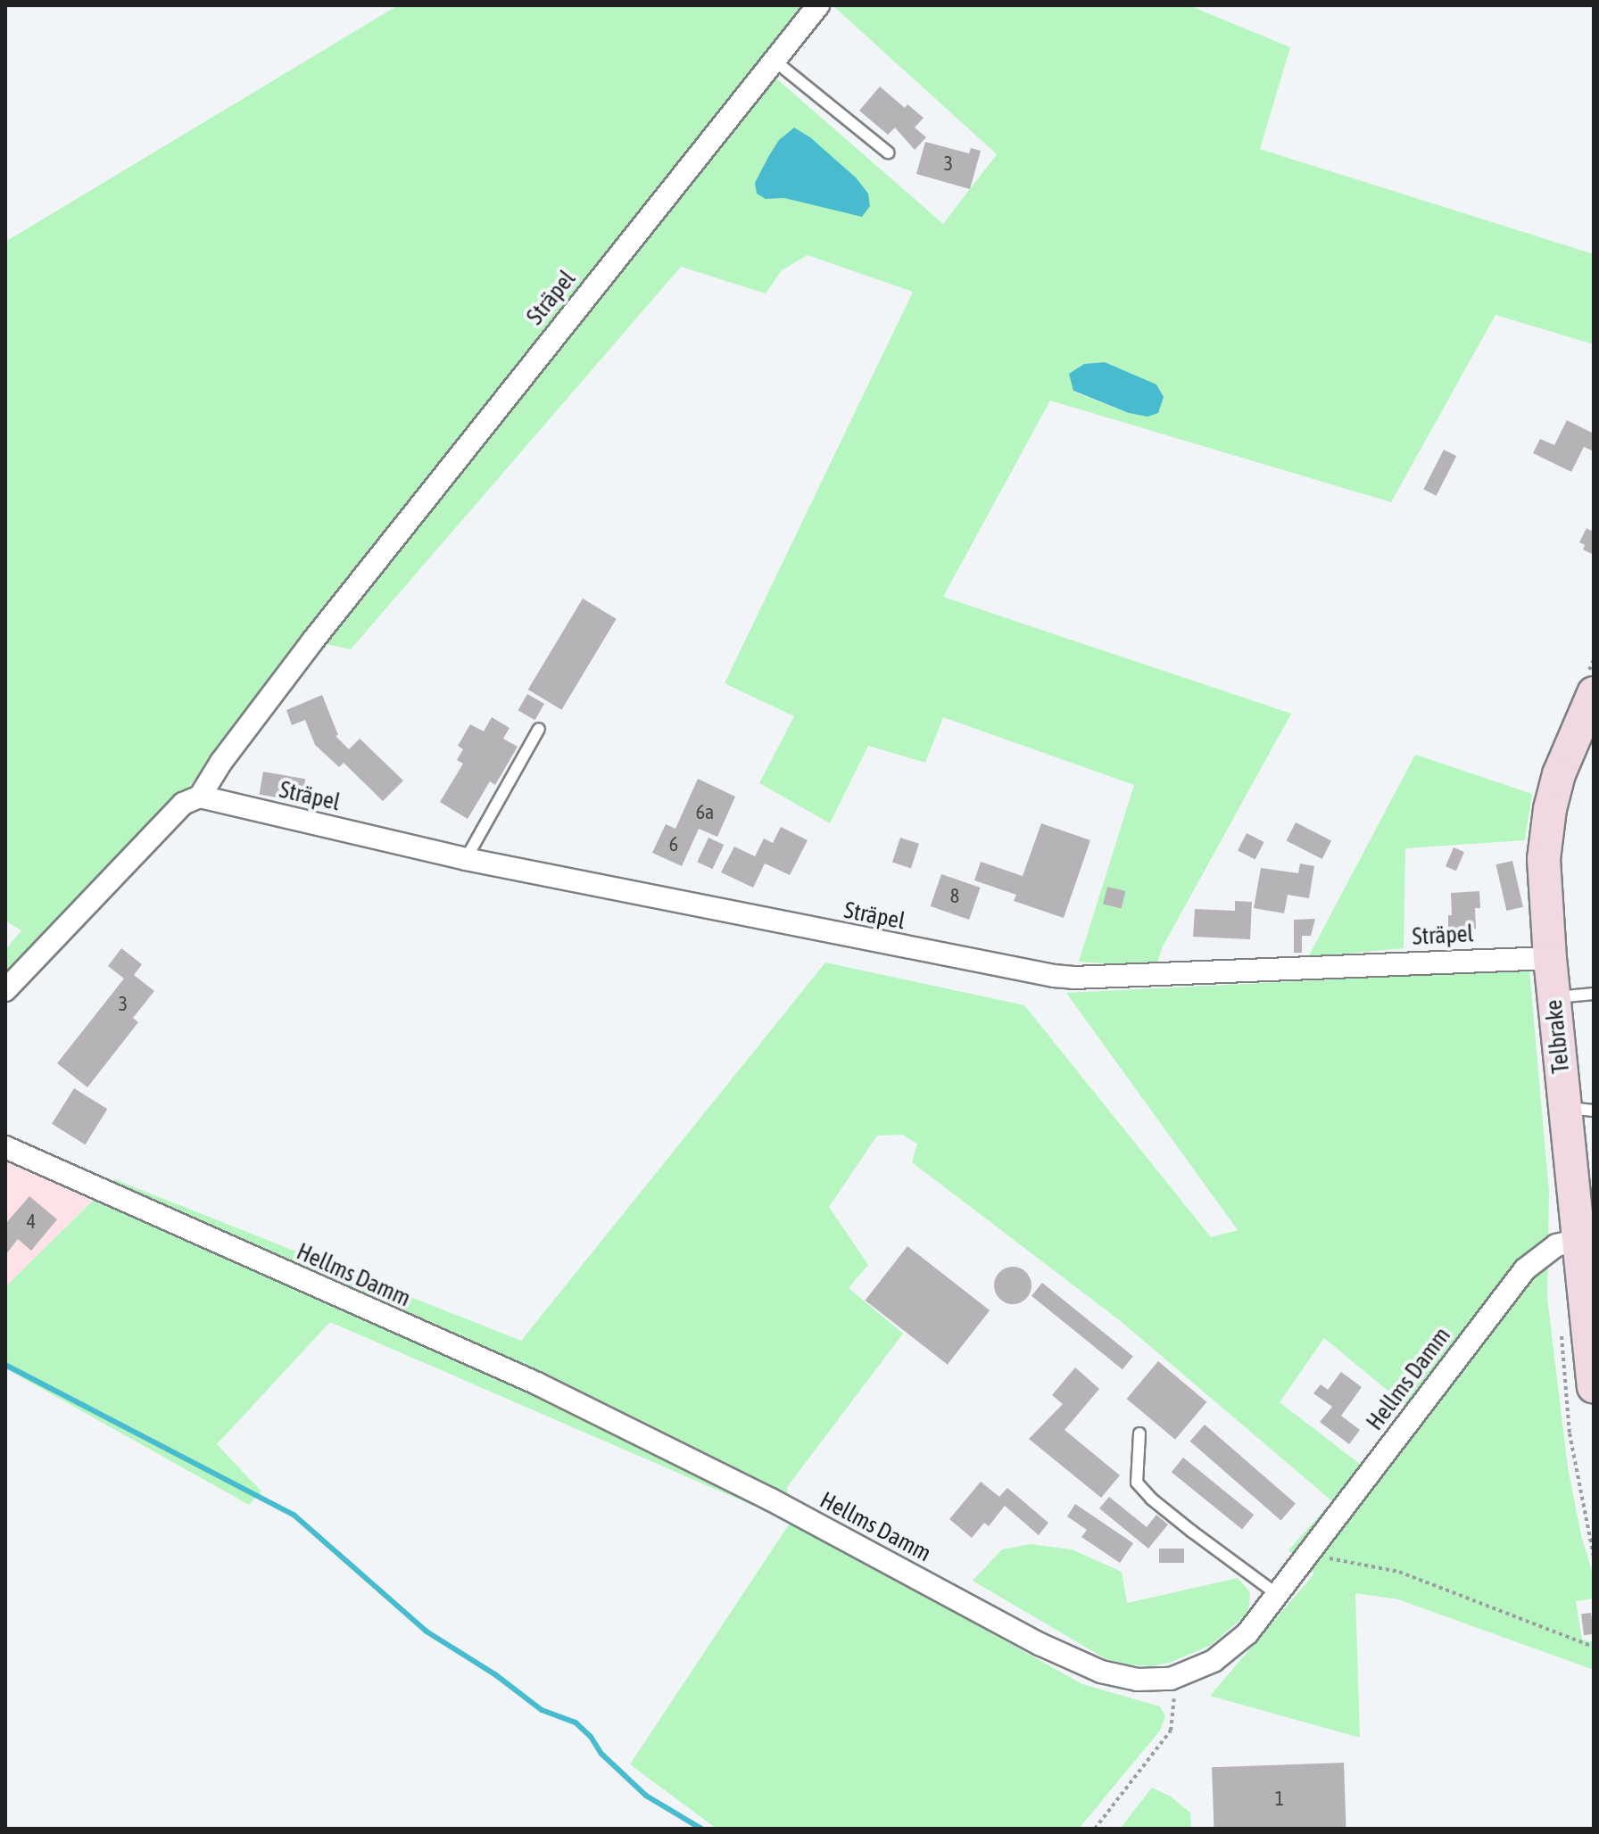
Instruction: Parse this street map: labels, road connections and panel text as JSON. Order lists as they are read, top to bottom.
{
  "streets": {
    "street": ["Sträpel", "Telbrake", "Hellms Damm"]
  },
  "crossings": [
    ["Sträpel", "Telbrake"],
    ["Telbrake", "Hellms Damm"]
  ],
  "house_numbers": [
    "3",
    "6a",
    "6",
    "8",
    "3",
    "4",
    "1"
  ]
}
